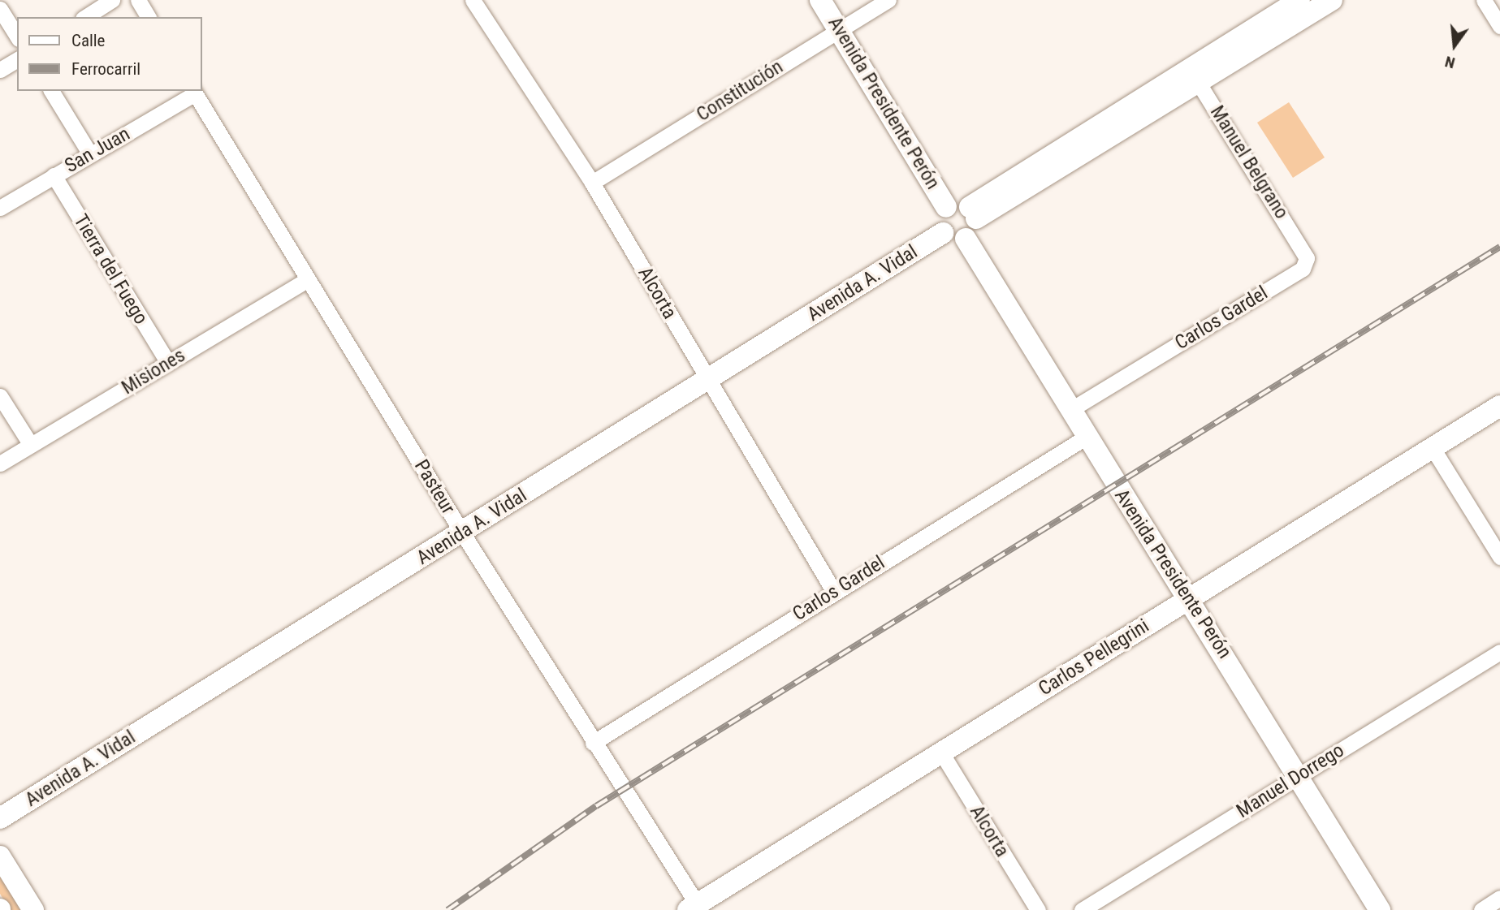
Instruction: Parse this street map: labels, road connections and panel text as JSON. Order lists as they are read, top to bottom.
{
  "streets": {
    "main road": ["Avenida Presidente Perón", "Avenida A. Vidal", "Carlos Pellegrini"],
    "street": [
      "Constitución",
      "San Juan",
      "Manuel Belgrano",
      "Tierra del Fuego",
      "Alcorta",
      "Carlos Gardel",
      "Misiones",
      "Pasteur",
      "Manuel Dorrego"
    ]
  },
  "crossings": [
    ["Constitución", "Avenida Presidente Perón"],
    ["Constitución", "Alcorta"],
    ["Avenida Presidente Perón", "Avenida A. Vidal"],
    ["Avenida Presidente Perón", "Carlos Gardel"],
    ["Avenida Presidente Perón", "Carlos Pellegrini"],
    ["Avenida Presidente Perón", "Manuel Dorrego"],
    ["San Juan", "Tierra del Fuego"],
    ["San Juan", "Pasteur"],
    ["Manuel Belgrano", "Carlos Gardel"],
    ["Tierra del Fuego", "Misiones"],
    ["Avenida A. Vidal", "Alcorta"],
    ["Avenida A. Vidal", "Pasteur"],
    ["Alcorta", "Carlos Gardel"],
    ["Alcorta", "Carlos Pellegrini"],
    ["Carlos Gardel", "Pasteur"],
    ["Misiones", "Pasteur"],
    ["Pasteur", "Carlos Pellegrini"]
  ],
  "legend": ["Calle", "Ferrocarril"],
  "north": "bottom"
}
